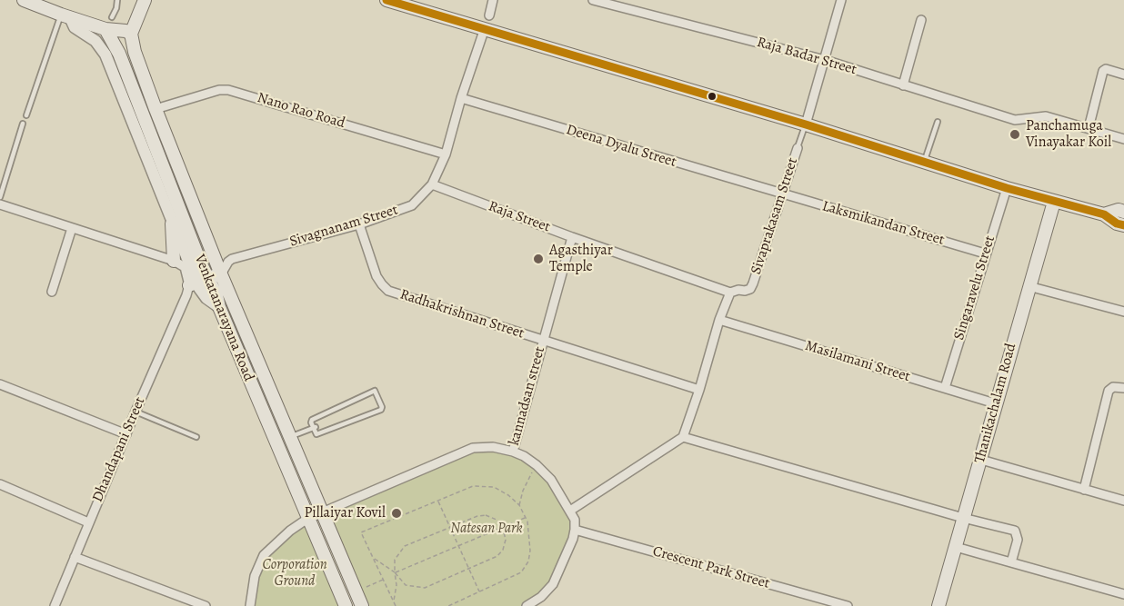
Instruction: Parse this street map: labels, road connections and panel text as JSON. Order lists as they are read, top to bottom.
{
  "streets": {
    "main road": ["Venkatanarayana Road", "Thanikachalam Road"],
    "street": [
      "Raja Badar Street",
      "Nano Rao Road",
      "Deena Dyalu Street",
      "Sivaprakasam Street",
      "Raja Street",
      "Laksmikandan Street",
      "Sivagnanam Street",
      "Singaravelu Street",
      "Radhakrishnan Street",
      "Masilamani Street",
      "kannadsan street",
      "Dhandapani Street",
      "Crescent Park Street"
    ]
  },
  "crossings": [
    ["Nano Rao Road", "Sivagnanam Street"],
    ["Nano Rao Road", "Venkatanarayana Road"],
    ["Deena Dyalu Street", "Sivaprakasam Street"],
    ["Deena Dyalu Street", "Laksmikandan Street"],
    ["Deena Dyalu Street", "Sivagnanam Street"],
    ["Sivaprakasam Street", "Raja Street"],
    ["Sivaprakasam Street", "Laksmikandan Street"],
    ["Raja Street", "Sivagnanam Street"],
    ["Raja Street", "kannadsan street"],
    ["Laksmikandan Street", "Singaravelu Street"],
    ["Sivagnanam Street", "Radhakrishnan Street"],
    ["Sivagnanam Street", "Venkatanarayana Road"],
    ["Sivagnanam Street", "Dhandapani Street"],
    ["Singaravelu Street", "Masilamani Street"],
    ["Radhakrishnan Street", "kannadsan street"],
    ["Venkatanarayana Road", "kannadsan street"],
    ["Venkatanarayana Road", "Dhandapani Street"],
    ["Masilamani Street", "Thanikachalam Road"]
  ],
  "parks": ["Natesan Park", "Corporation Ground"],
  "places": ["Panchamuga Vinayakar Koil", "Agasthiyar Temple", "Pillaiyar Kovil"]
}
